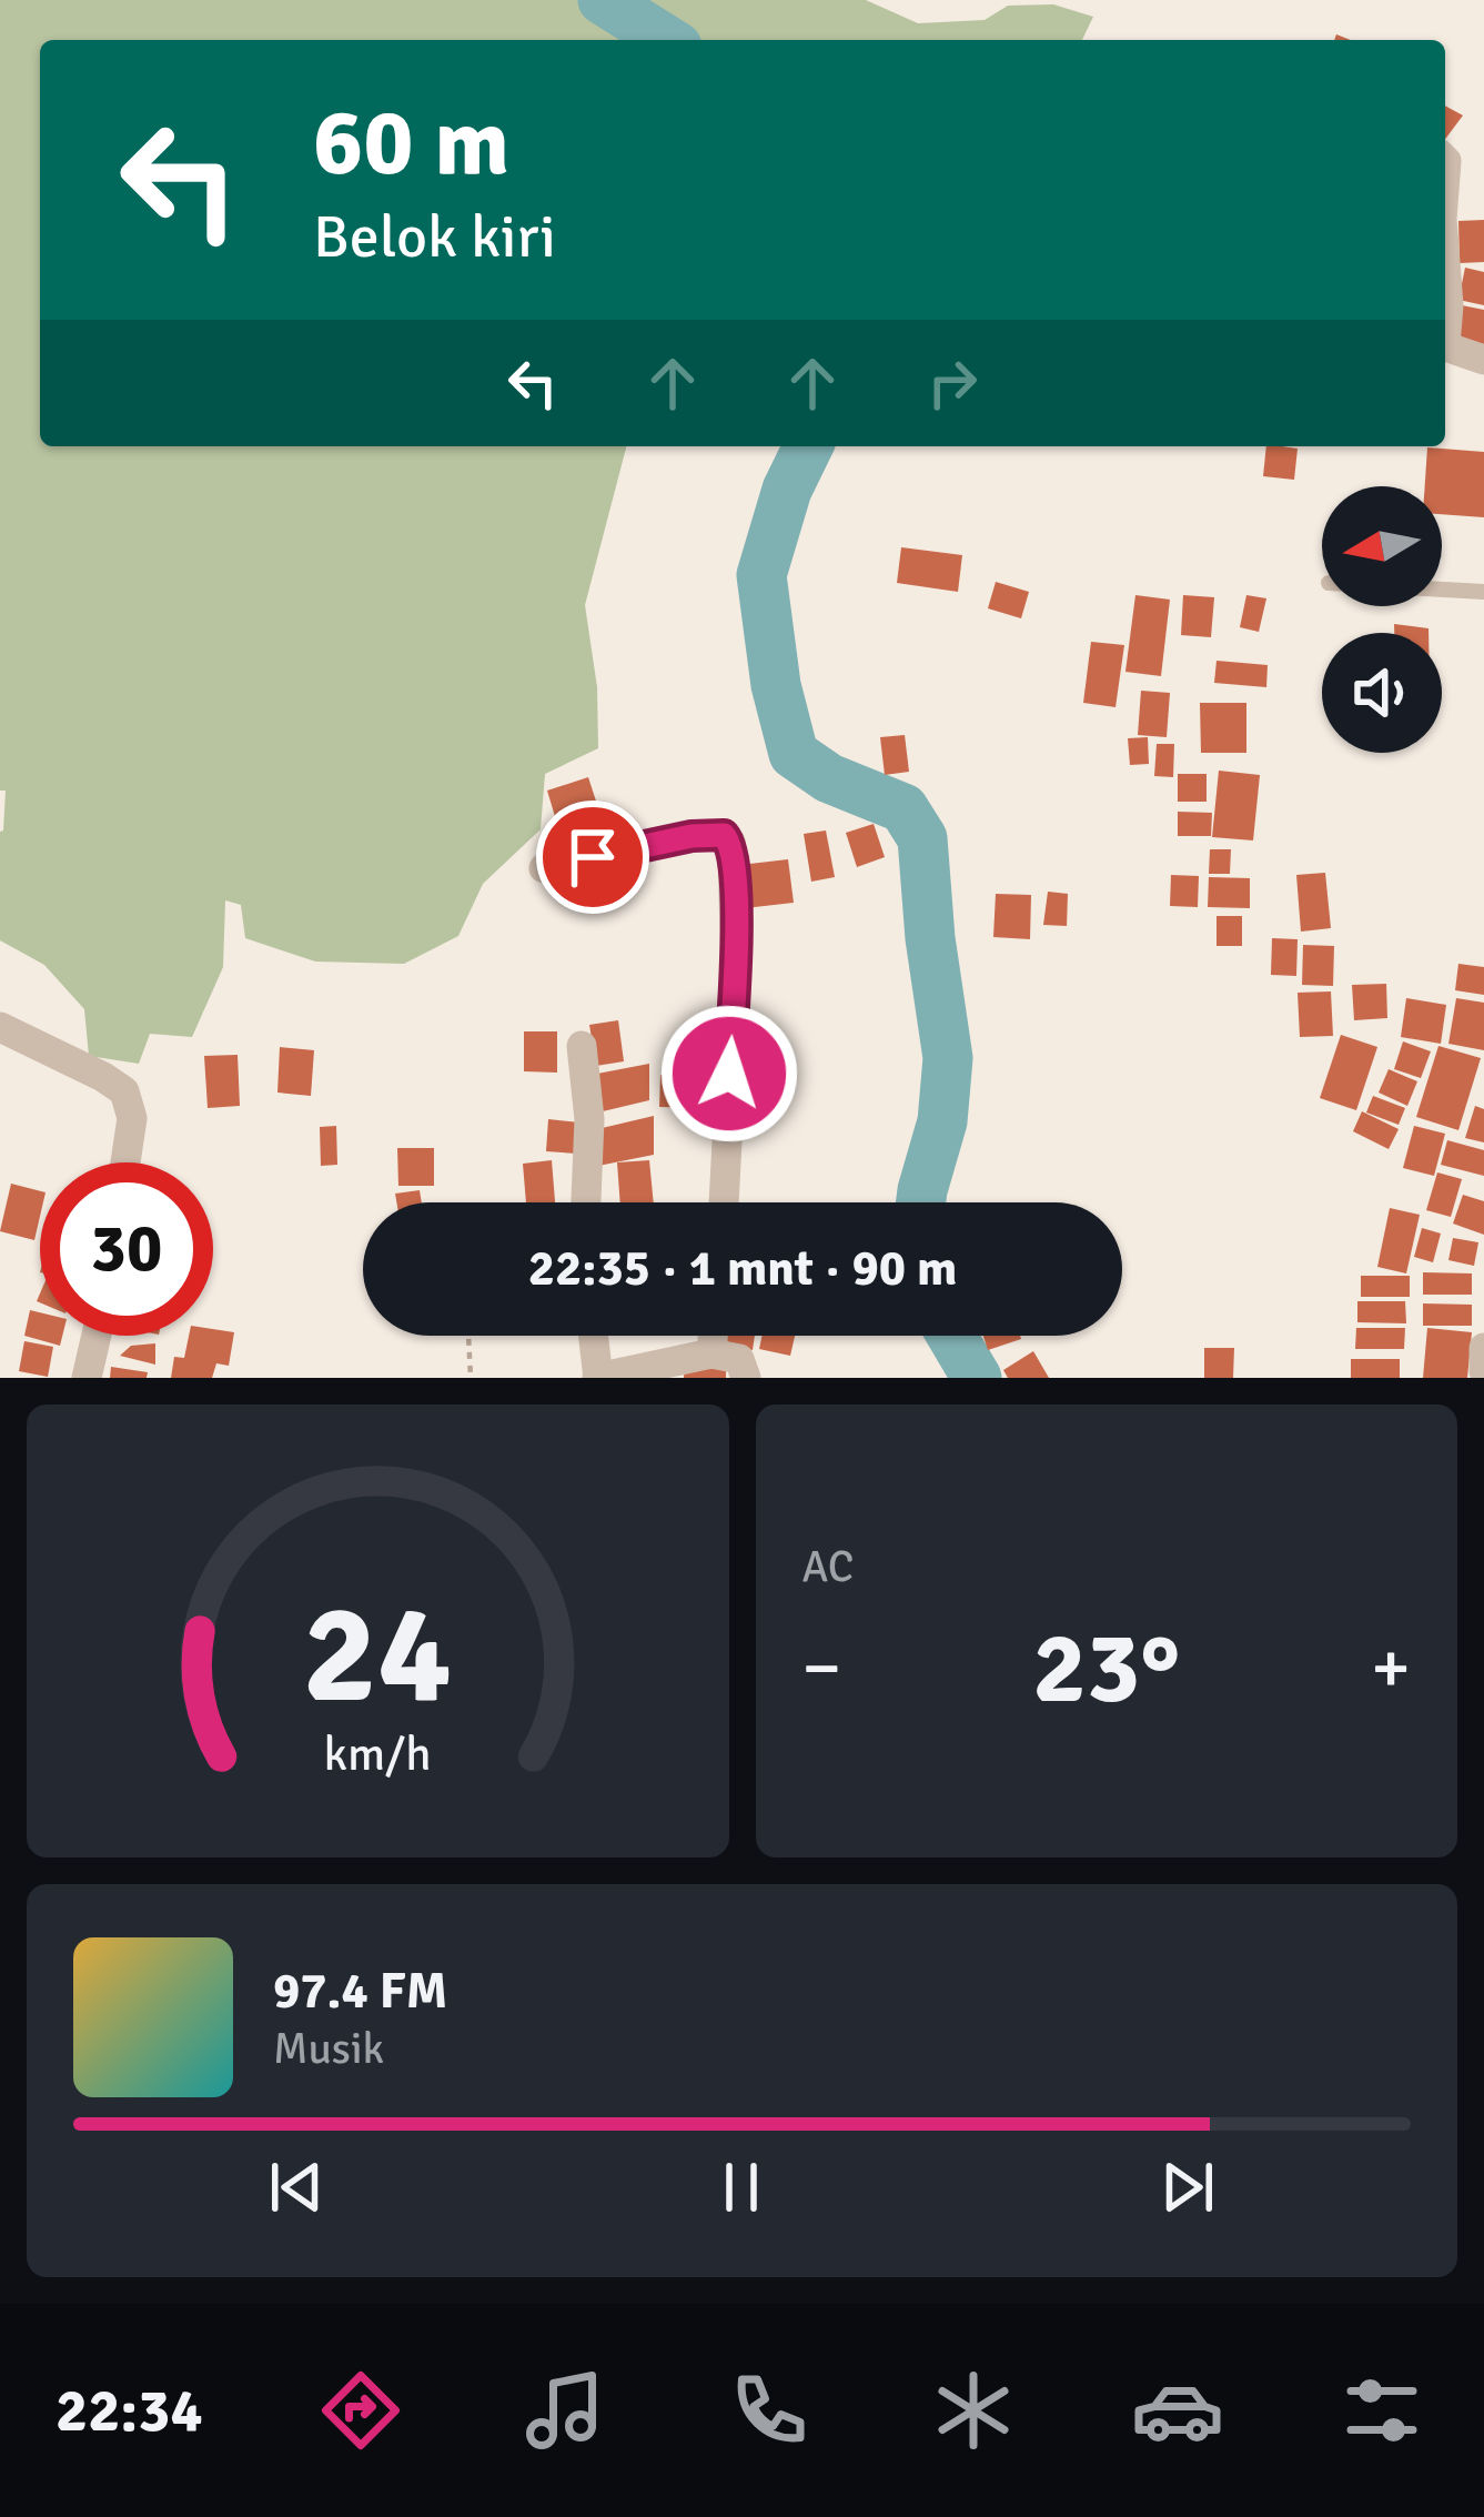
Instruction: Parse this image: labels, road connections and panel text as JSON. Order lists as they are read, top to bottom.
{
  "north": "left",
  "page": {
    "turn": ["60 m", "Belok kiri"],
    "limit": "30",
    "trip": "22:35 · 1 mnt · 90 m",
    "tile": "AC",
    "heat": ["−", "23°", "+"],
    "song": ["97.4 FM", "Musik"],
    "tabs": "22:34",
    "gauge": ["24", "km/h"]
  }
}
